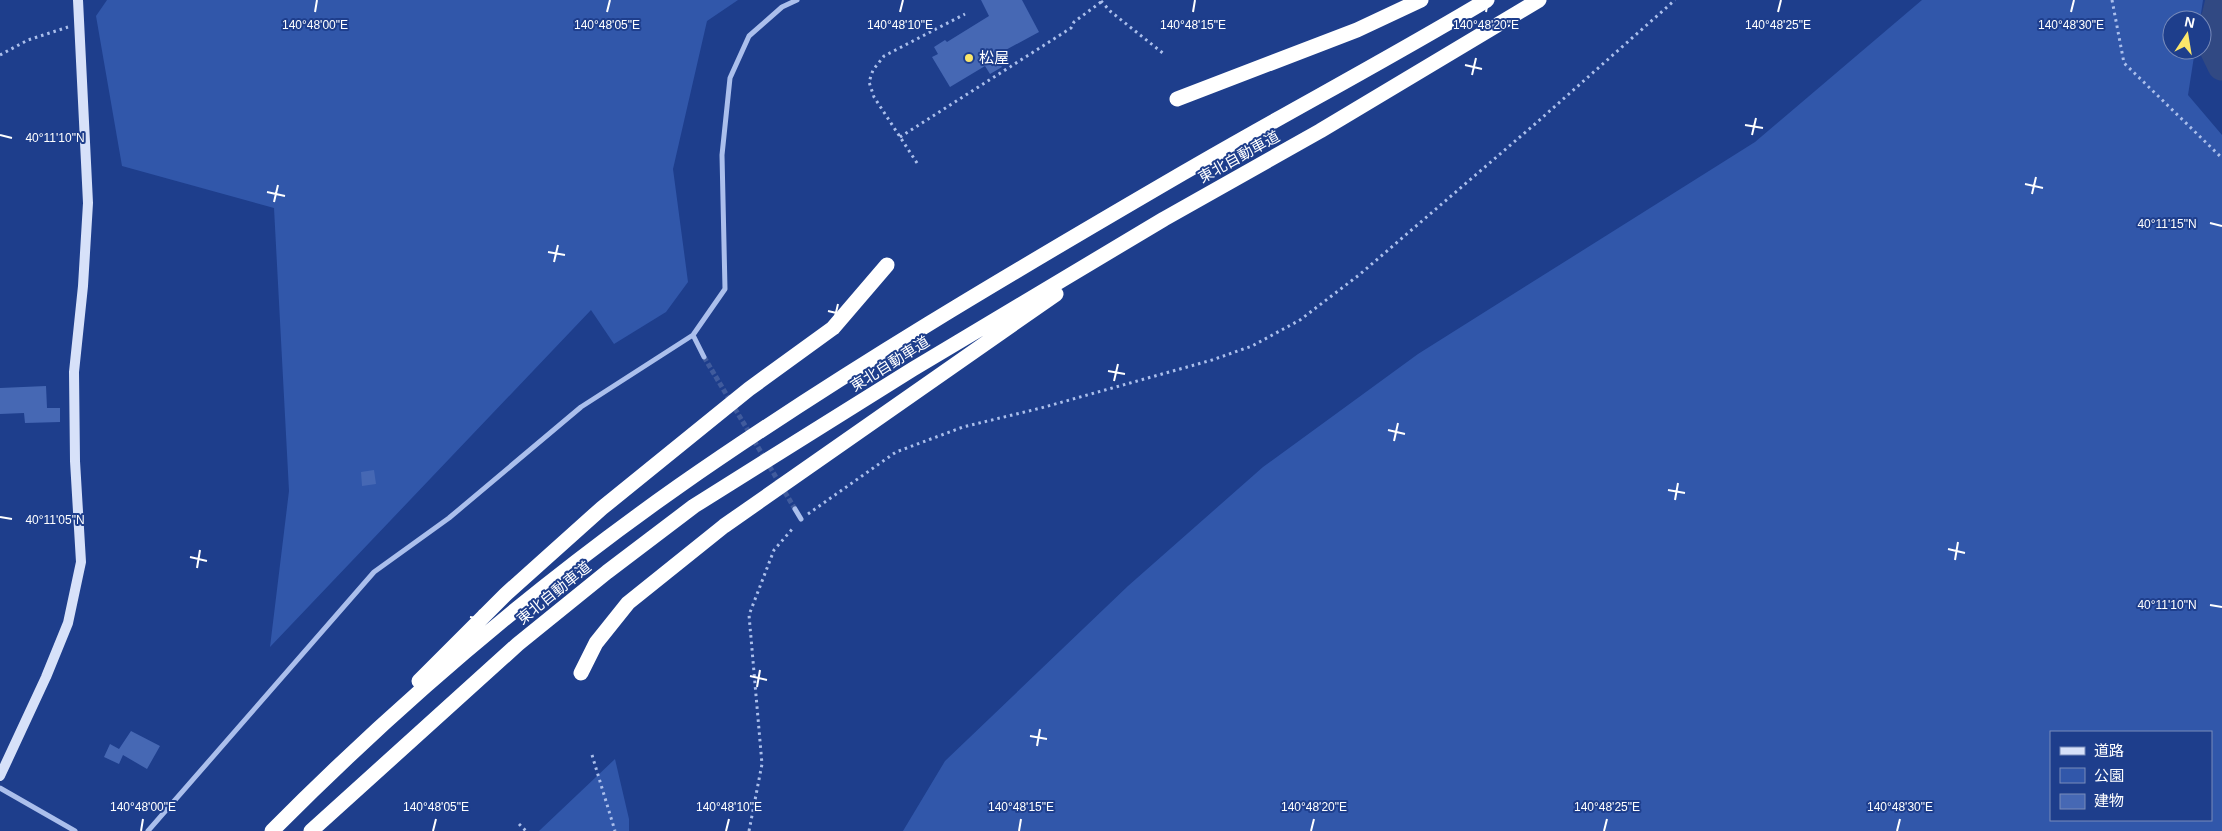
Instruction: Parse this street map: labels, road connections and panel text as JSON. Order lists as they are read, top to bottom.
{
  "streets": {
    "highway": ["東北自動車道"]
  },
  "places": ["松屋"],
  "legend": ["道路", "公園", "建物"],
  "north": "top",
  "coordinates": [
    "140°48'00\"E",
    "140°48'05\"E",
    "140°48'10\"E",
    "140°48'15\"E",
    "140°48'20\"E",
    "140°48'25\"E",
    "140°48'30\"E",
    "40°11'10\"N",
    "40°11'15\"N",
    "40°11'05\"N"
  ]
}
